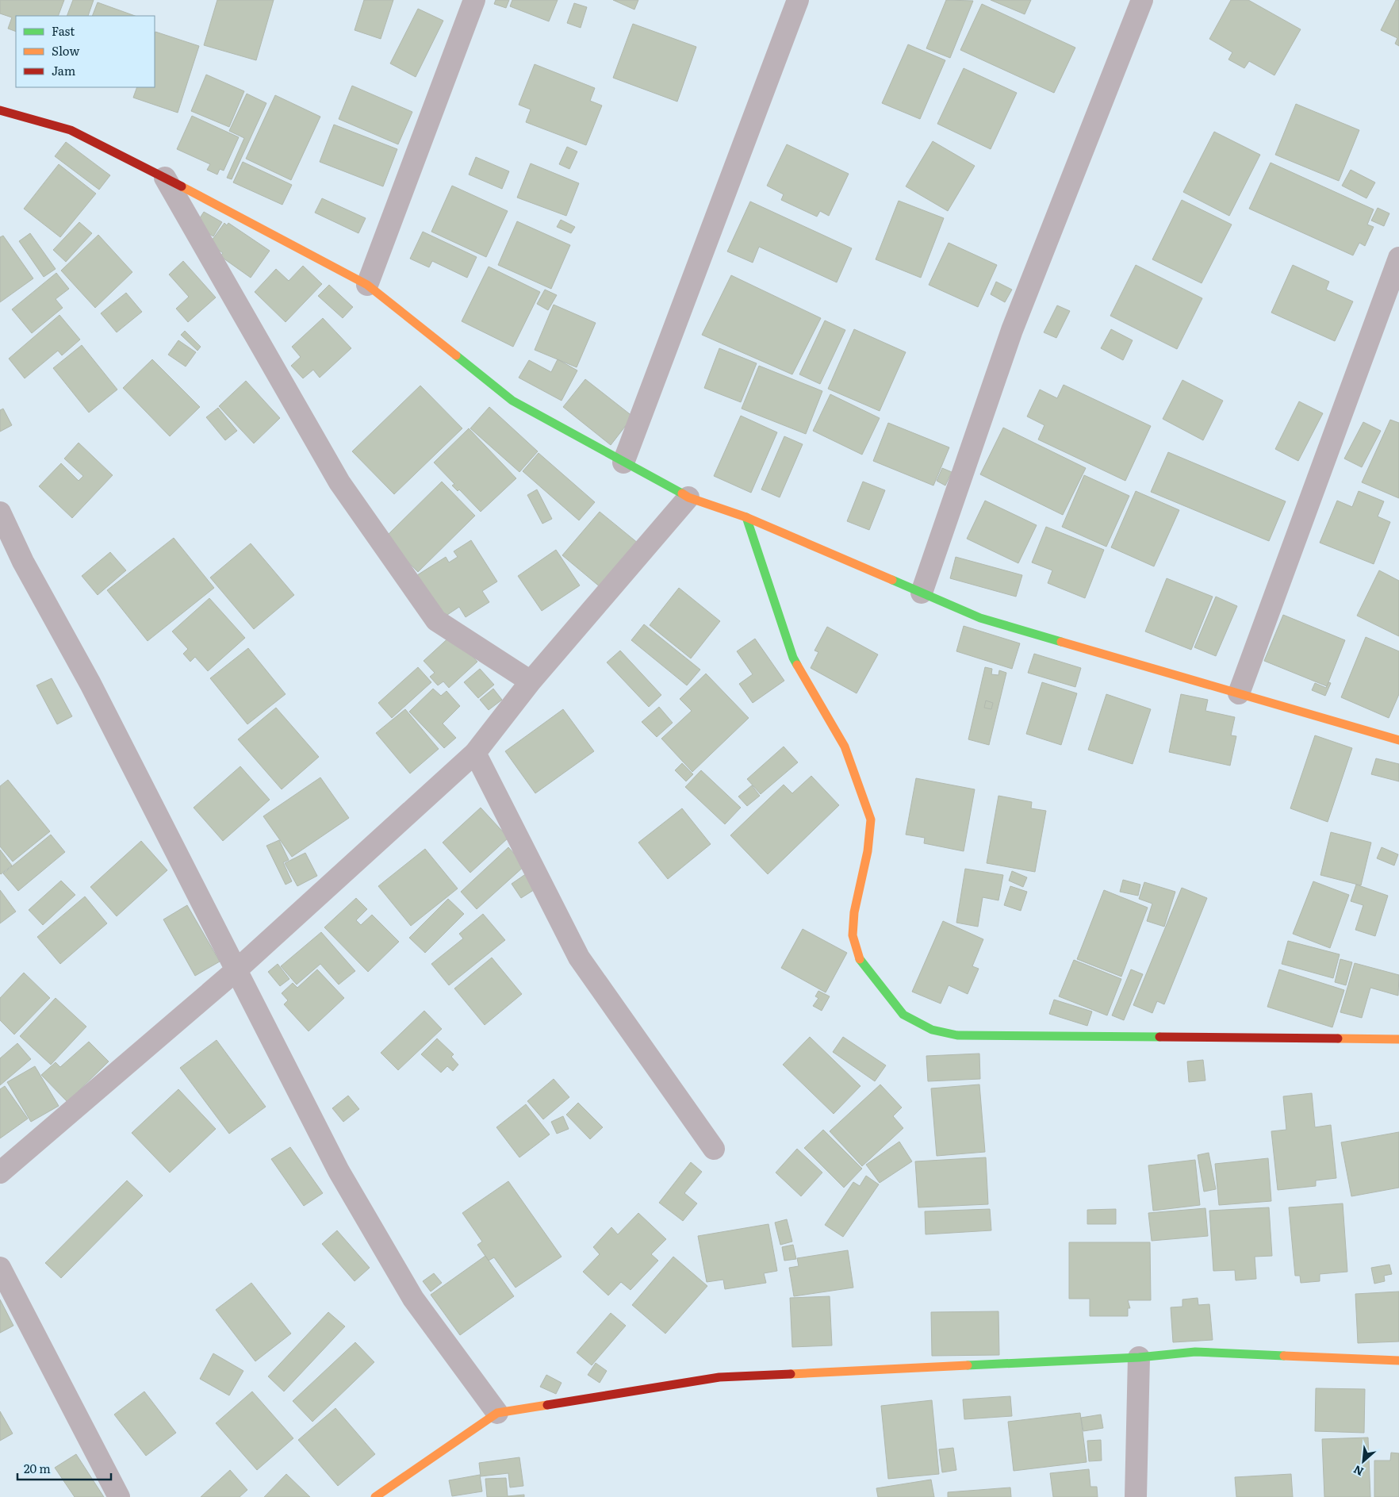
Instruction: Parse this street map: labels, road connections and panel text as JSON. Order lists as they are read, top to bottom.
{
  "legend": ["Fast", "Slow", "Jam"],
  "scale_bar": "20 m",
  "north": "bottom left"
}
